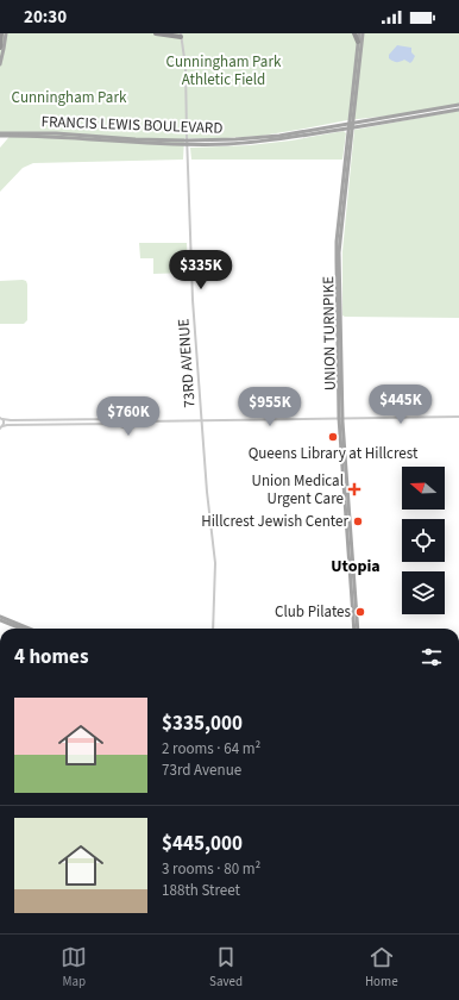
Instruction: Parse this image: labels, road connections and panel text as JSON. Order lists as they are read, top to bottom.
{
  "streets": {
    "main road": ["FRANCIS LEWIS BOULEVARD", "UNION TURNPIKE"],
    "street": ["73RD AVENUE"]
  },
  "crossings": [
    ["FRANCIS LEWIS BOULEVARD", "UNION TURNPIKE"],
    ["FRANCIS LEWIS BOULEVARD", "73RD AVENUE"]
  ],
  "districts": ["Utopia"],
  "parks": ["Cunningham Park Athletic Field", "Cunningham Park"],
  "places": {
    "other": ["Queens Library at Hillcrest", "Hillcrest Jewish Center", "Club Pilates"],
    "health": ["Union Medical Urgent Care"]
  },
  "north": "left",
  "page": {
    "status": "20:30",
    "price": [
      "$335K",
      "$445K",
      "$955K",
      "$760K"
    ],
    "heading": "4 homes",
    "list": [
      {
        "name": "$335,000",
        "note": "2 rooms · 64 m² · 73rd Avenue"
      },
      {
        "name": "$445,000",
        "note": "3 rooms · 80 m² · 188th Street"
      }
    ],
    "tabs": ["Map", "Saved", "Home"]
  }
}
